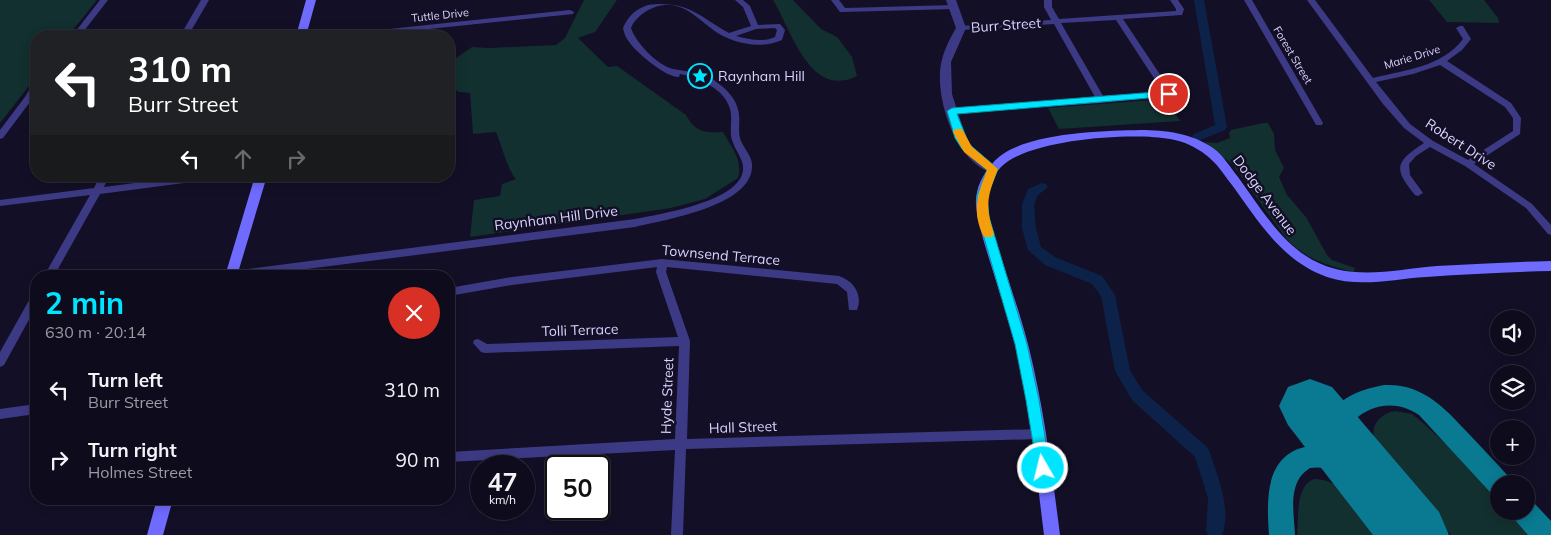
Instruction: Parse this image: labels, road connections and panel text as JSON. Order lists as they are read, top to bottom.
{
  "streets": {
    "main road": ["Dodge Avenue"],
    "street": [
      "Tuttle Drive",
      "Burr Street",
      "Forest Street",
      "Marie Drive",
      "Robert Drive",
      "Raynham Hill Drive",
      "Townsend Terrace",
      "Tolli Terrace",
      "Hyde Street",
      "Hall Street"
    ]
  },
  "crossings": [
    ["Burr Street", "Dodge Avenue"],
    ["Marie Drive", "Robert Drive"],
    ["Townsend Terrace", "Hyde Street"],
    ["Tolli Terrace", "Hyde Street"],
    ["Hyde Street", "Hall Street"]
  ],
  "places": {
    "place": ["Raynham Hill"]
  },
  "page": {
    "turn": ["310 m", "Burr Street"],
    "heading": ["2 min", "630 m · 20:14"],
    "map_buttons": ["+", "−"],
    "list": [
      {
        "name": "Turn left",
        "note": "Burr Street",
        "value": "310 m"
      },
      {
        "name": "Turn right",
        "note": "Holmes Street",
        "value": "90 m"
      }
    ],
    "speed": "47 km/h",
    "limit": "50"
  }
}
